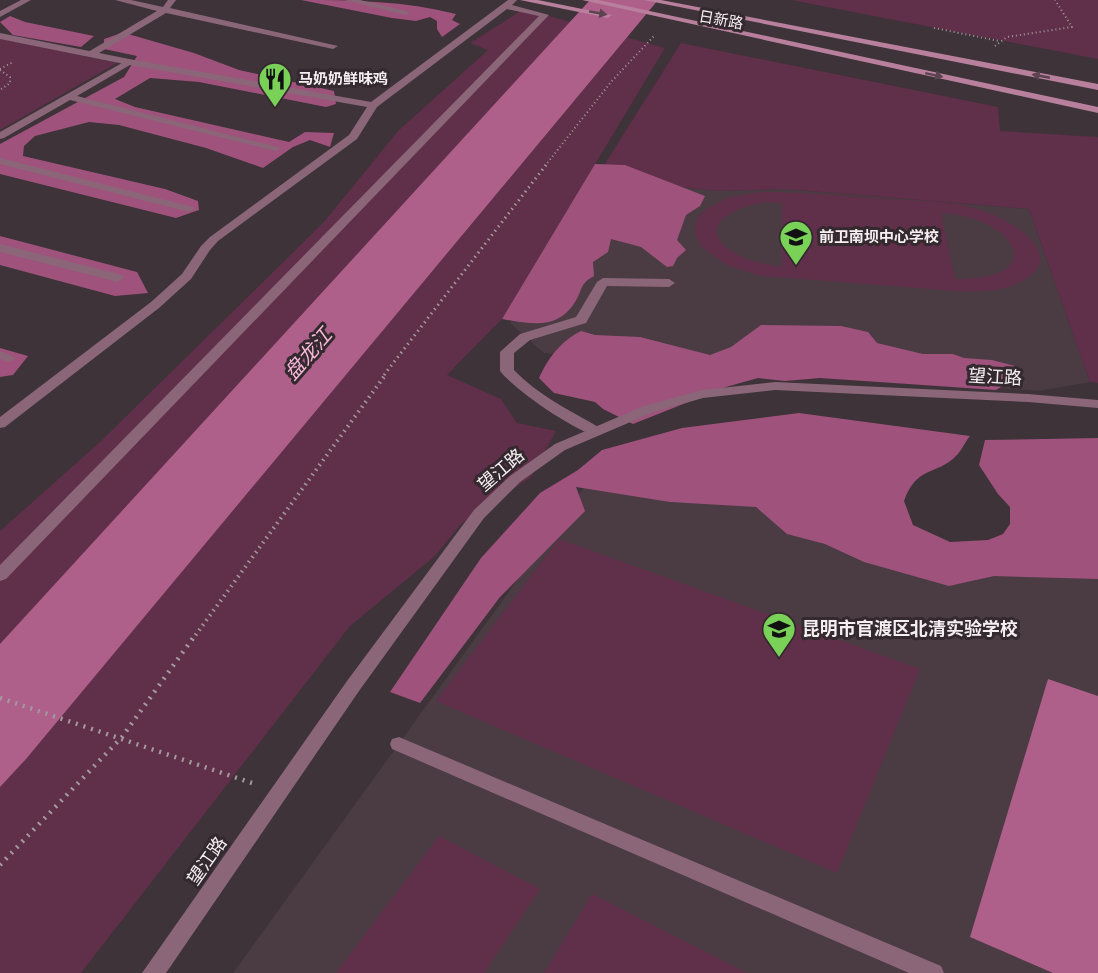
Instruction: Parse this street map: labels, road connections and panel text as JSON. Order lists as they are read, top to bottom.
{
  "streets": {
    "main road": ["日新路"],
    "street": ["望江路"]
  },
  "water": ["盘龙江"],
  "places": {
    "restaurant": ["马奶奶鲜味鸡"],
    "school or university": ["前卫南坝中心学校", "昆明市官渡区北清实验学校"]
  }
}
